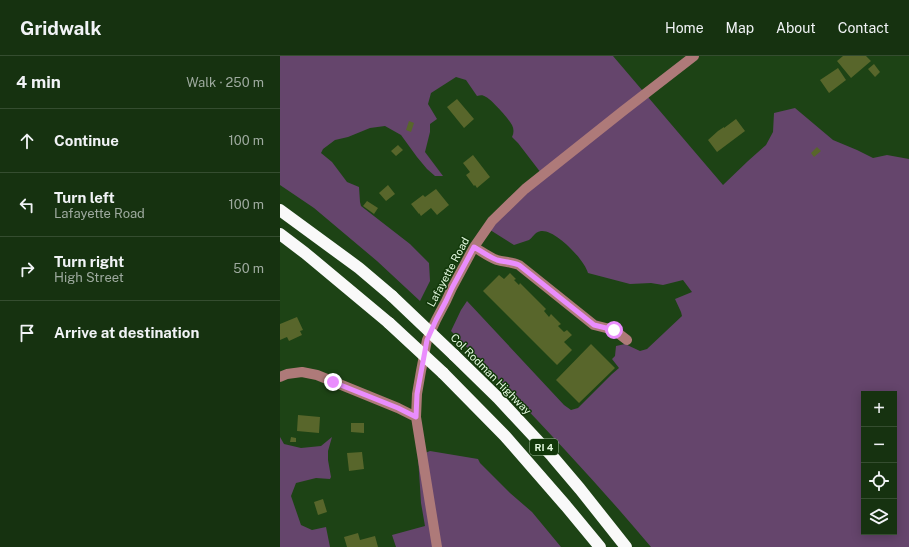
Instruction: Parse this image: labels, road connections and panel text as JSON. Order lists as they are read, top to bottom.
{
  "streets": {
    "highway": ["Col Rodman Highway", "RI 4"],
    "street": ["Lafayette Road"]
  },
  "page": {
    "header": "Gridwalk",
    "nav": [
      "Home",
      "Map",
      "About",
      "Contact"
    ],
    "heading": ["4 min", "Walk · 250 m"],
    "list": [
      ["Continue", "100 m"],
      ["Turn left", "Lafayette Road", "100 m"],
      ["Turn right", "High Street", "50 m"],
      "Arrive at destination"
    ],
    "map_buttons": ["+", "−"]
  }
}
